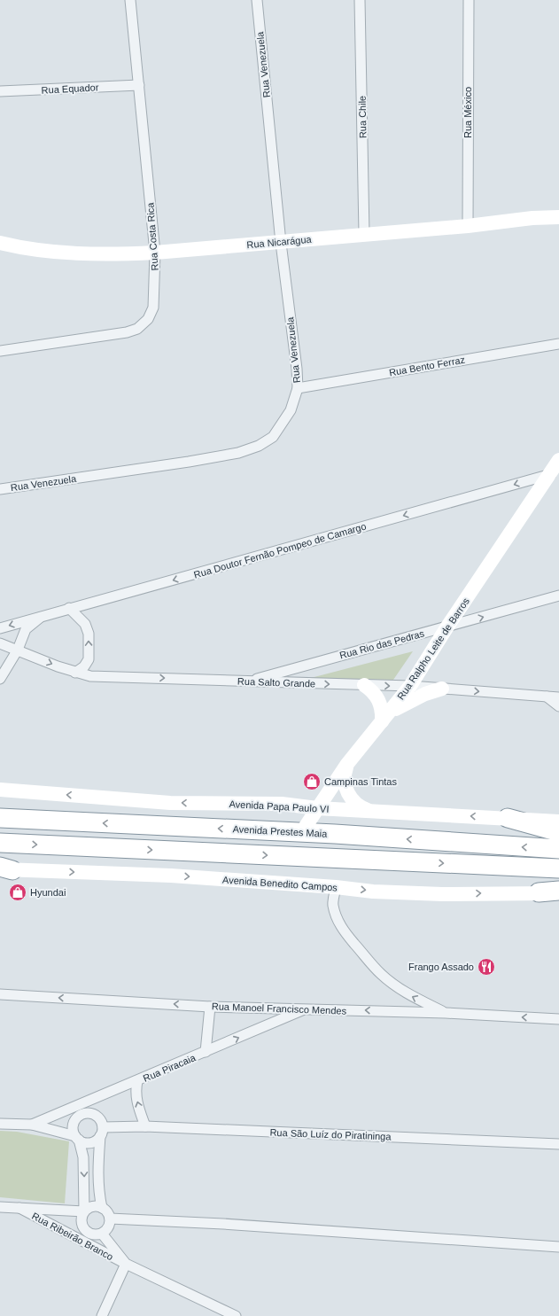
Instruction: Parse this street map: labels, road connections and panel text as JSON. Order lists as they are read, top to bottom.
{
  "streets": {
    "highway": ["Avenida Prestes Maia"],
    "street": [
      "Rua Venezuela",
      "Rua Equador",
      "Rua México",
      "Rua Chile",
      "Rua Costa Rica",
      "Rua Nicarágua",
      "Rua Bento Ferraz",
      "Rua Doutor Fernão Pompeo de Camargo",
      "Rua Rio das Pedras",
      "Rua Ralpho Leite de Barros",
      "Rua Salto Grande",
      "Avenida Papa Paulo VI",
      "Avenida Benedito Campos",
      "Rua Manoel Francisco Mendes",
      "Rua Piracaia",
      "Rua São Luíz do Piratininga",
      "Rua Ribeirão Branco"
    ]
  },
  "crossings": [
    ["Rua Venezuela", "Rua Nicarágua"],
    ["Rua Venezuela", "Rua Bento Ferraz"],
    ["Rua Equador", "Rua Costa Rica"],
    ["Rua México", "Rua Nicarágua"],
    ["Rua Chile", "Rua Nicarágua"],
    ["Rua Costa Rica", "Rua Nicarágua"],
    ["Rua Doutor Fernão Pompeo de Camargo", "Rua Ralpho Leite de Barros"],
    ["Rua Doutor Fernão Pompeo de Camargo", "Rua Salto Grande"],
    ["Rua Rio das Pedras", "Rua Ralpho Leite de Barros"],
    ["Rua Rio das Pedras", "Rua Salto Grande"],
    ["Rua Ralpho Leite de Barros", "Rua Salto Grande"],
    ["Rua Ralpho Leite de Barros", "Avenida Papa Paulo VI"],
    ["Rua Ralpho Leite de Barros", "Avenida Prestes Maia"],
    ["Rua Manoel Francisco Mendes", "Rua Piracaia"]
  ],
  "one_way": [
    "Rua Doutor Fernão Pompeo de Camargo",
    "Rua Rio das Pedras",
    "Rua Salto Grande",
    "Avenida Papa Paulo VI",
    "Avenida Benedito Campos",
    "Rua Manoel Francisco Mendes",
    "Rua Piracaia"
  ],
  "places": {
    "shop": ["Campinas Tintas", "Hyundai"],
    "restaurant": ["Frango Assado"]
  }
}
